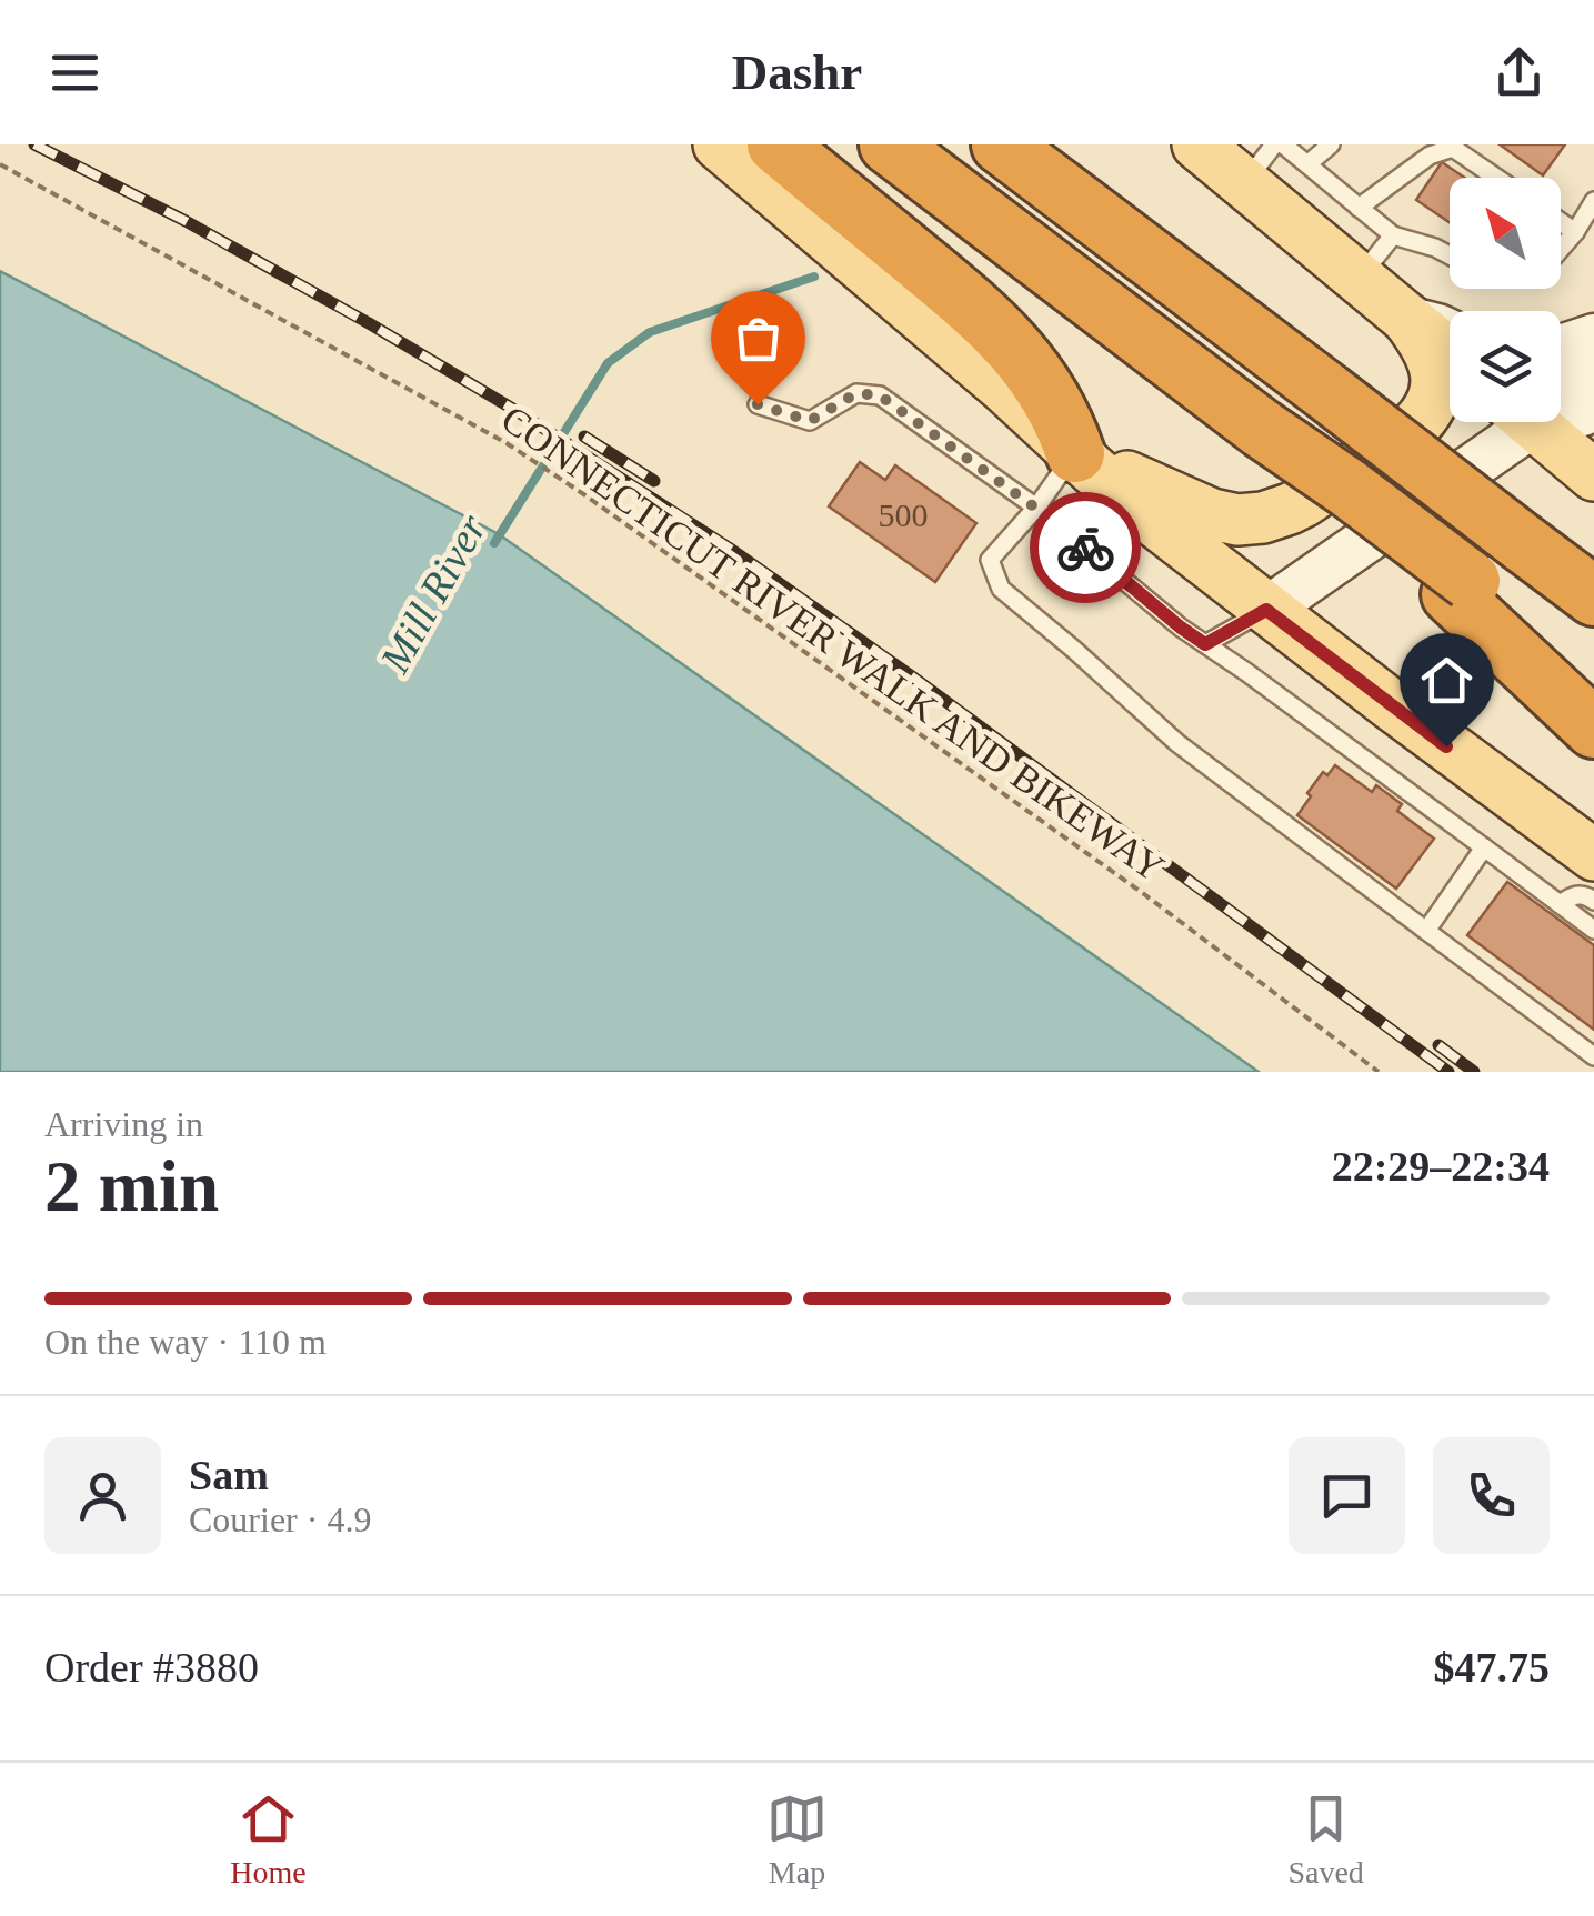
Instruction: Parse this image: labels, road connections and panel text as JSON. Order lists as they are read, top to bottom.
{
  "streets": {
    "path": ["CONNECTICUT RIVER WALK AND BIKEWAY"]
  },
  "water": ["Mill River"],
  "house_numbers": ["500"],
  "north": "top left",
  "page": {
    "header": "Dashr",
    "heading": ["2 min", "Arriving in", "22:29–22:34"],
    "panel": [
      "Sam",
      "Courier · 4.9",
      "Order #3880",
      "$47.75"
    ],
    "bar": "On the way · 110 m",
    "tabs": ["Home", "Map", "Saved"]
  }
}
